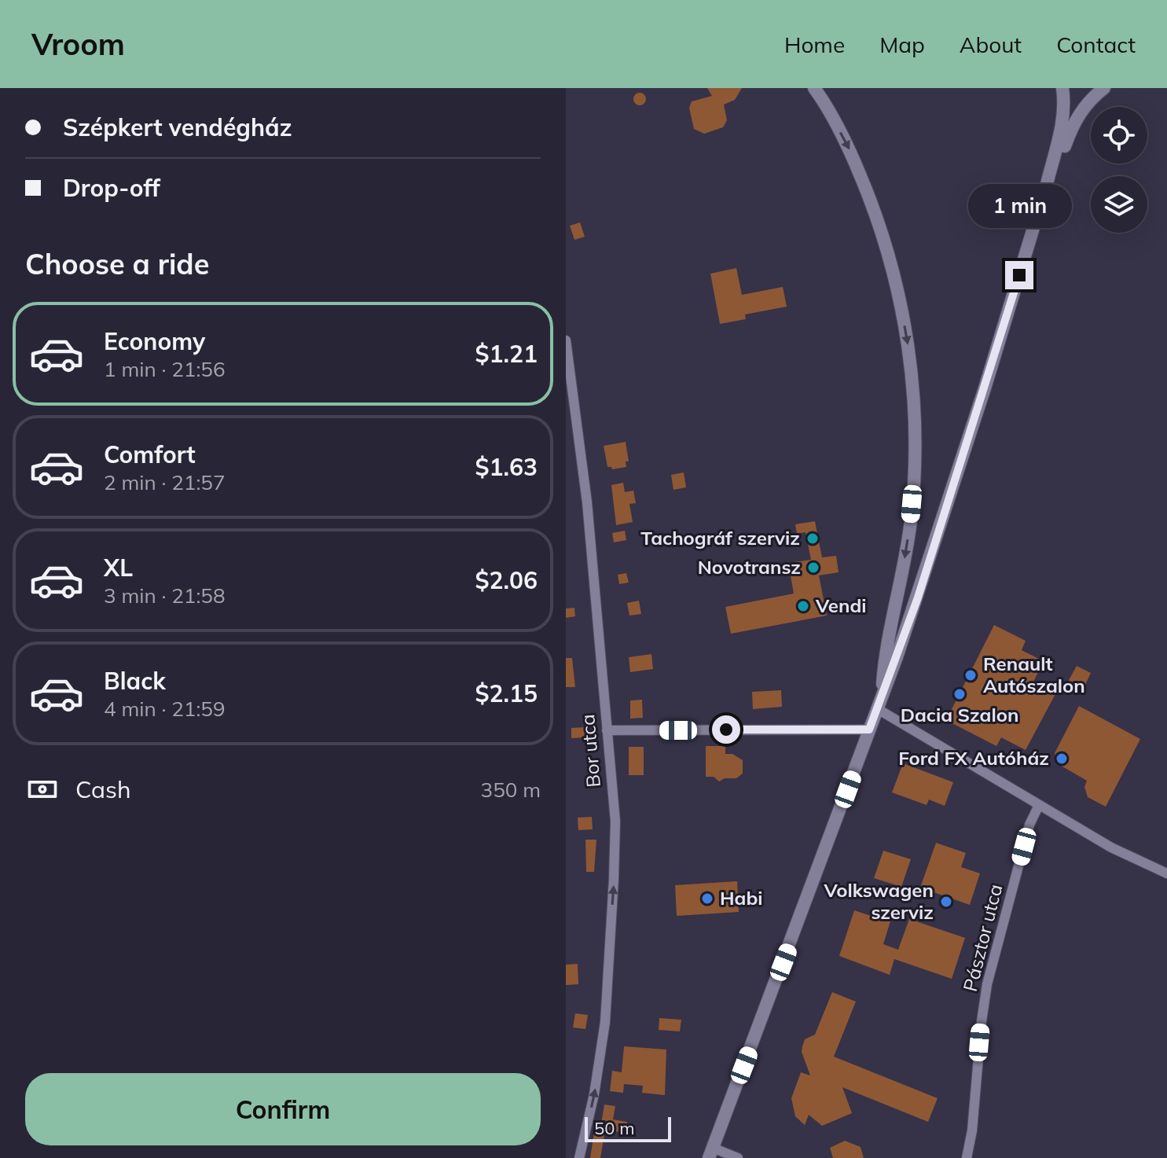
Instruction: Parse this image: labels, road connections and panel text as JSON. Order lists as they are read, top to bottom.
{
  "streets": {
    "street": ["Bor utca", "Pásztor utca"]
  },
  "one_way": ["Bor utca"],
  "places": [
    "Tachográf szerviz",
    "Novotransz",
    "Vendi",
    "Renault Autószalon",
    "Dacia Szalon",
    "Ford FX Autóház",
    "Habi",
    "Volkswagen szerviz"
  ],
  "scale_bar": "50 m",
  "page": {
    "header": "Vroom",
    "nav": [
      "Home",
      "Map",
      "About",
      "Contact"
    ],
    "banner": ["Szépkert vendégház", "Drop-off"],
    "bubble": "1 min",
    "heading": "Choose a ride",
    "list": [
      {
        "name": "Economy",
        "note": "1 min · 21:56",
        "value": "$1.21"
      },
      {
        "name": "Comfort",
        "note": "2 min · 21:57",
        "value": "$1.63"
      },
      {
        "name": "XL",
        "note": "3 min · 21:58",
        "value": "$2.06"
      },
      {
        "name": "Black",
        "note": "4 min · 21:59",
        "value": "$2.15"
      }
    ],
    "pay": ["Cash", "350 m"],
    "buttons": "Confirm",
    "scale": "50 m"
  }
}
